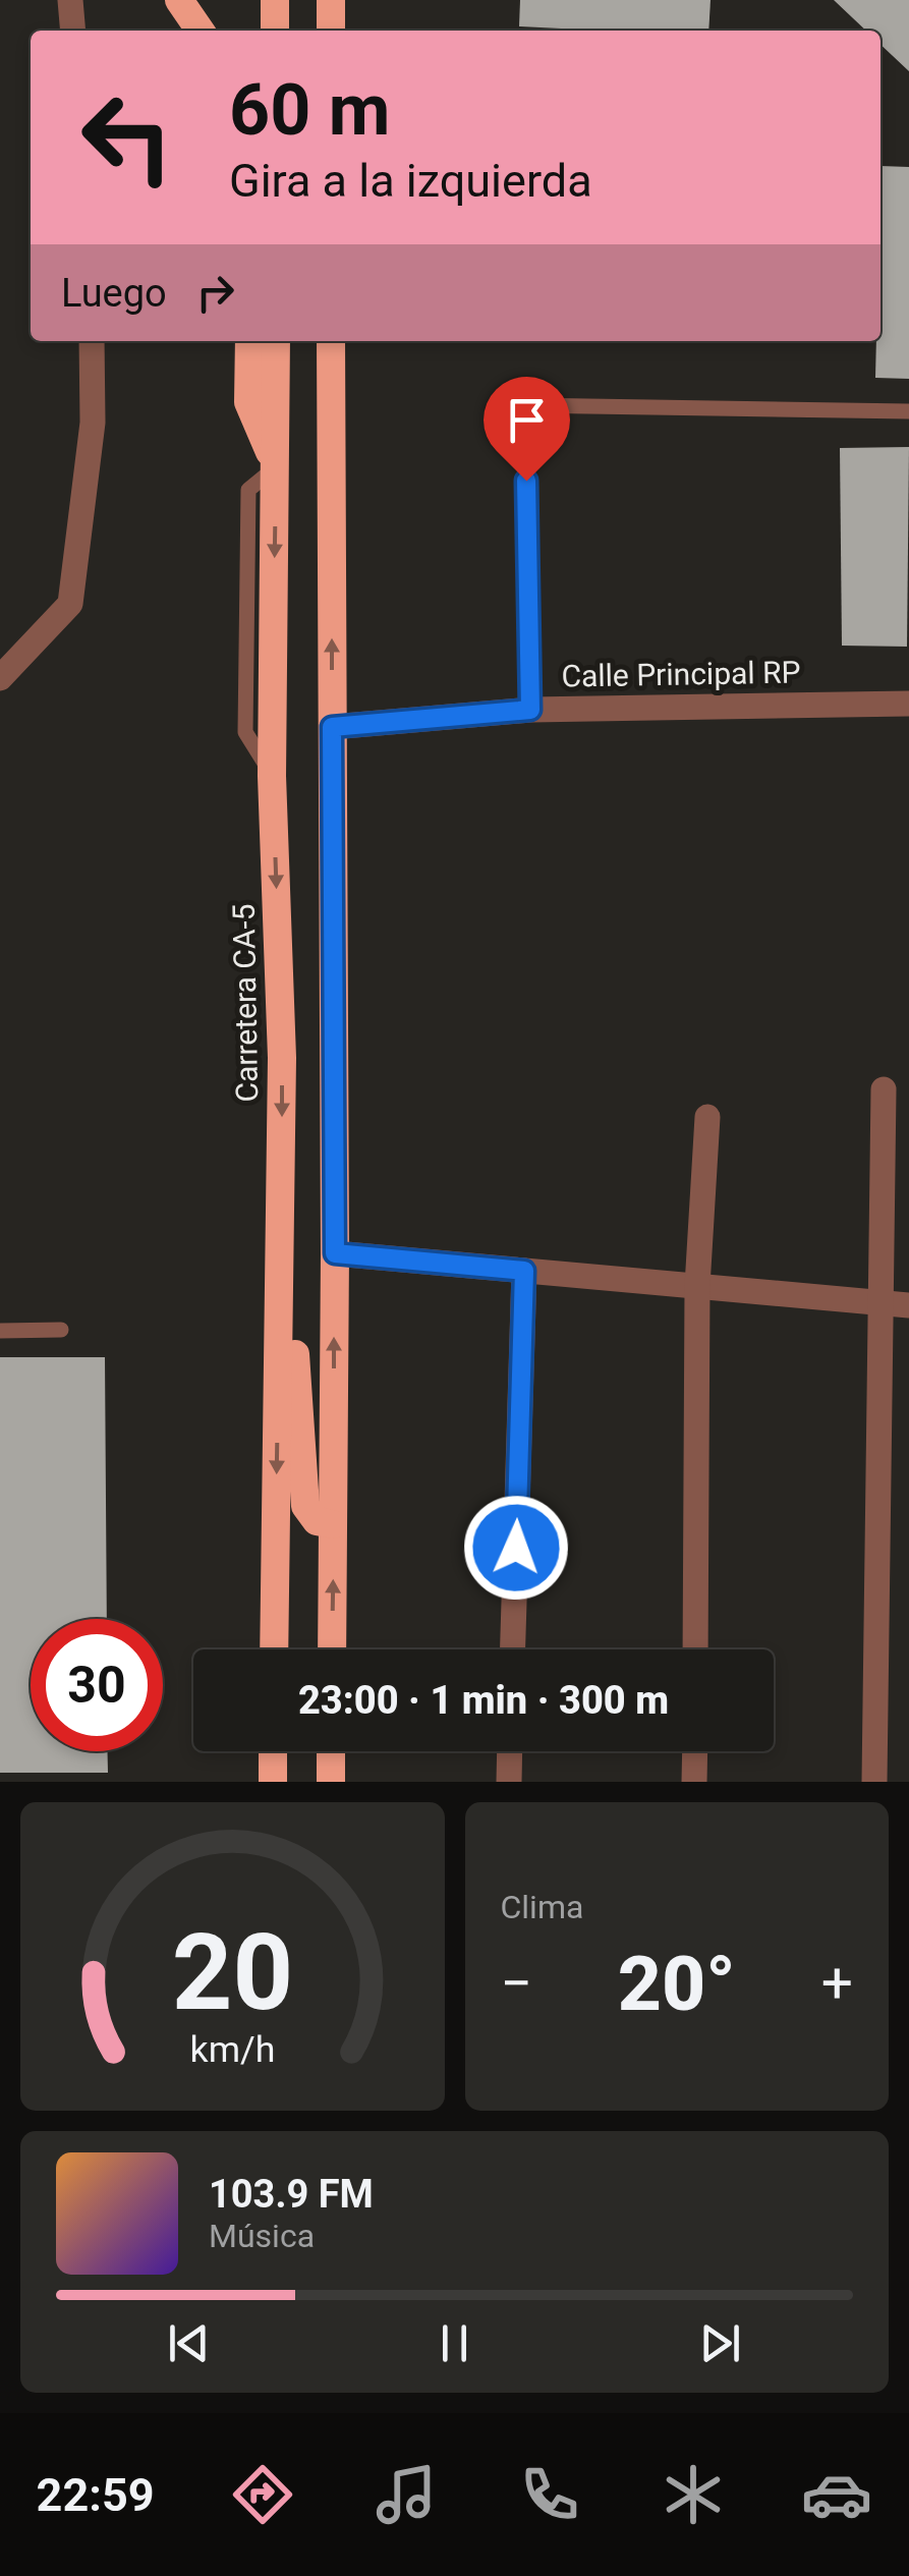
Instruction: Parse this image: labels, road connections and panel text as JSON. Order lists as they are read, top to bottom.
{
  "streets": {
    "highway": ["Carretera CA-5"],
    "street": ["Calle Principal RP"]
  },
  "page": {
    "turn": ["60 m", "Gira a la izquierda"],
    "then": "Luego",
    "limit": "30",
    "trip": "23:00 · 1 min · 300 m",
    "tile": "Clima",
    "heat": ["−", "20°", "+"],
    "song": ["103.9 FM", "Música"],
    "tabs": "22:59",
    "gauge": ["20", "km/h"]
  }
}
